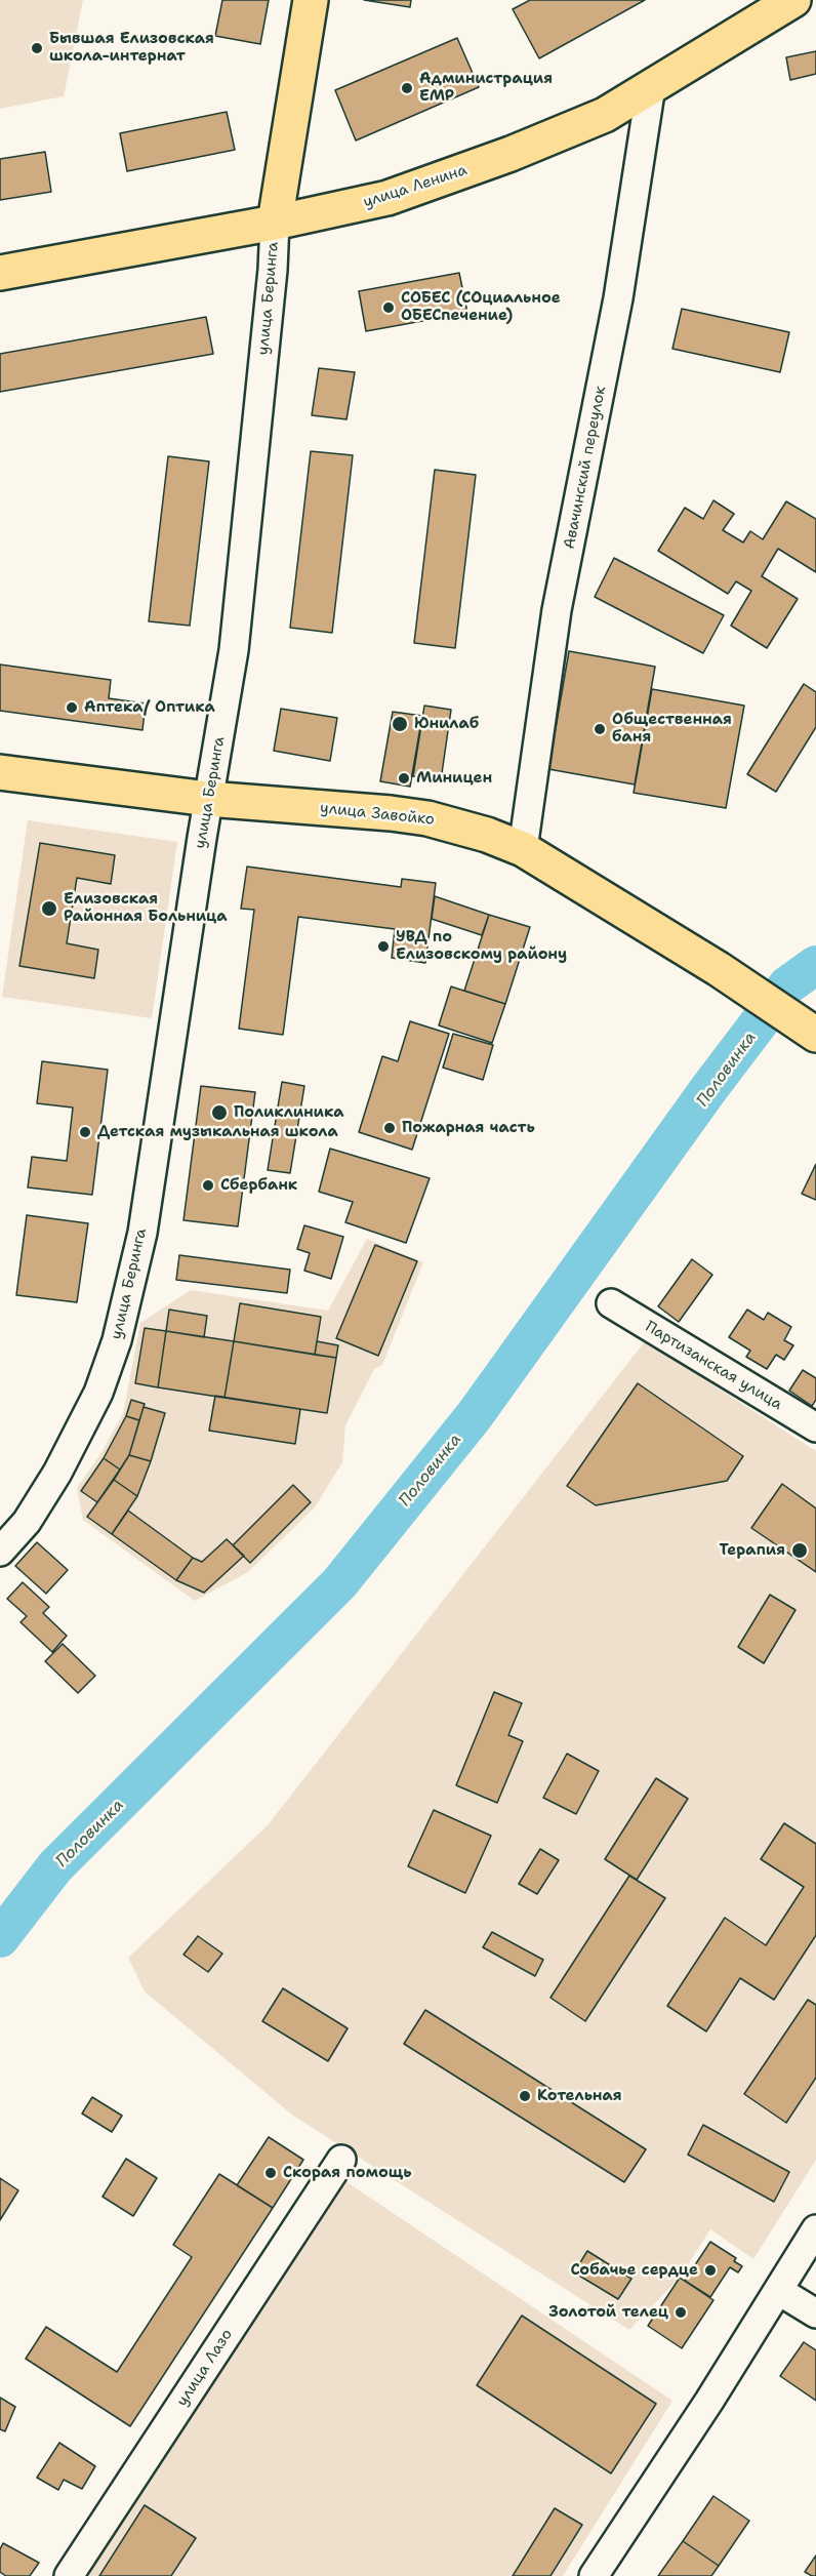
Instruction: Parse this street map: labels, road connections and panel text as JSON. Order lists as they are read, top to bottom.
{
  "streets": {
    "main road": ["улица Ленина", "улица Беринга", "улица Завойко"],
    "street": ["Авачинский переулок", "Партизанская улица", "улица Лазо"]
  },
  "crossings": [
    ["улица Ленина", "улица Беринга"],
    ["улица Ленина", "Авачинский переулок"],
    ["улица Беринга", "улица Завойко"],
    ["Авачинский переулок", "улица Завойко"]
  ],
  "water": ["Половинка"],
  "places": [
    "Бывшая Елизовская школа-интернат",
    "Администрация ЕМР",
    "СОБЕС (СОциальное ОБЕСпечение)",
    "Аптека/ Оптика",
    "Юнилаб",
    "Общественная баня",
    "Миницен",
    "Елизовская Районная Больница",
    "УВД по Елизовскому району",
    "Поликлиника",
    "Пожарная часть",
    "Детская музыкальная школа",
    "Сбербанк",
    "Терапия",
    "Котельная",
    "Скорая помощь",
    "Собачье сердце",
    "Золотой телец"
  ]
}
